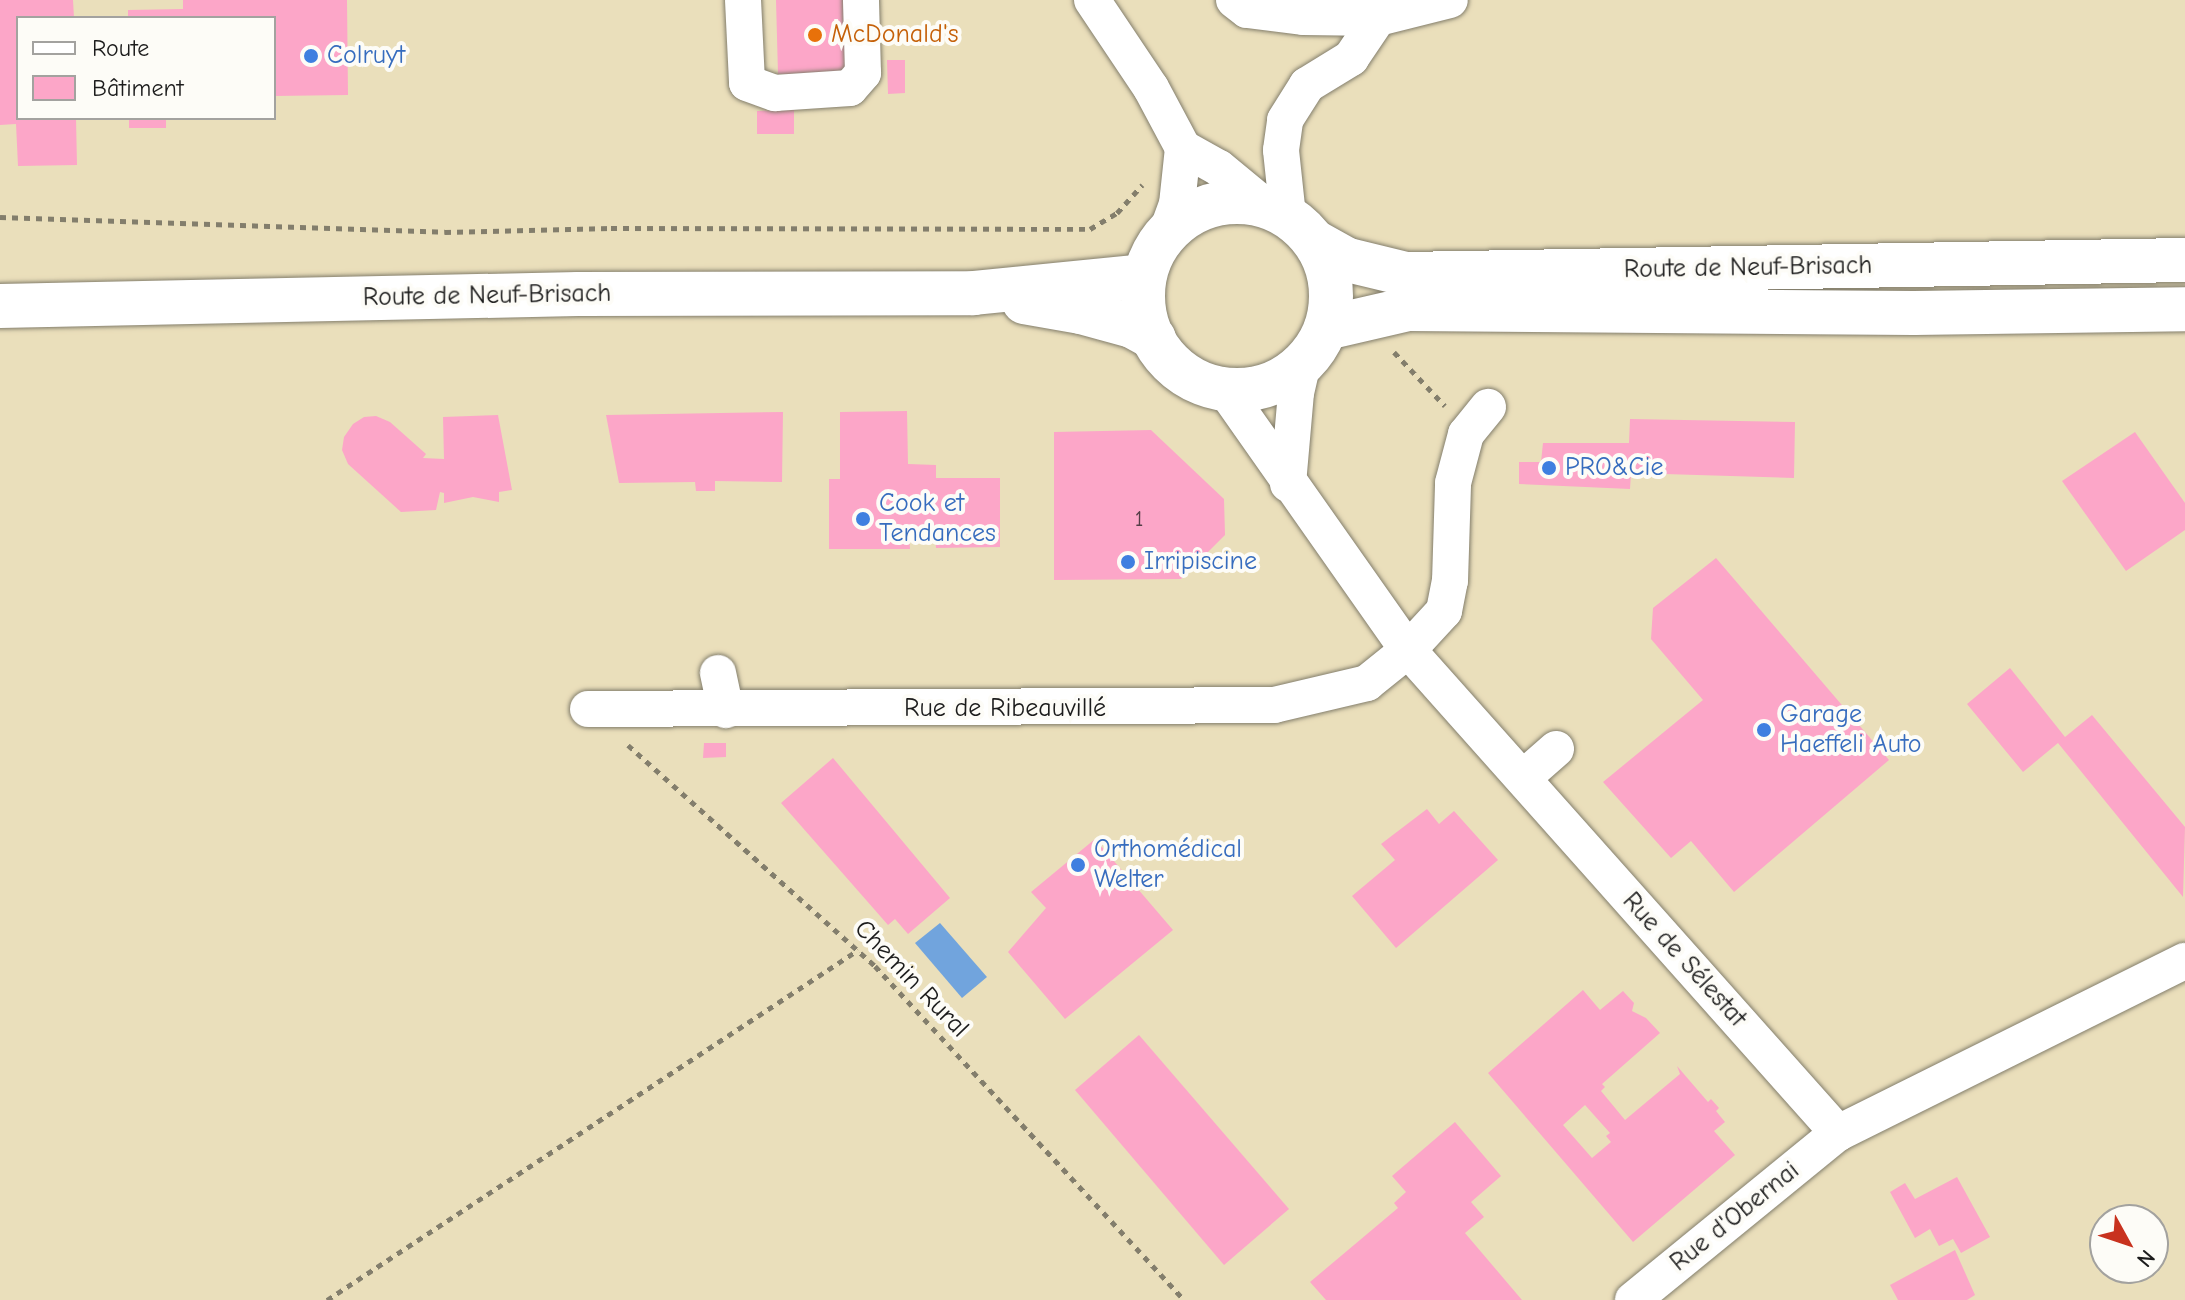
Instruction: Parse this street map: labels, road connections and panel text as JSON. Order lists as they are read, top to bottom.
{
  "streets": {
    "main road": ["Route de Neuf-Brisach"],
    "street": ["Rue de Ribeauvillé", "Rue de Sélestat", "Rue d'Obernai"],
    "path": ["Chemin Rural"]
  },
  "crossings": [
    ["Route de Neuf-Brisach", "Rue de Sélestat"],
    ["Rue de Ribeauvillé", "Rue de Sélestat"],
    ["Rue de Ribeauvillé", "Chemin Rural"],
    ["Rue de Sélestat", "Rue d'Obernai"]
  ],
  "places": [
    "McDonald's",
    "Colruyt",
    "PRO&Cie",
    "Cook et Tendances",
    "Irripiscine",
    "Garage Haeffeli Auto",
    "Orthomédical Welter"
  ],
  "house_numbers": ["1"],
  "legend": ["Route", "Bâtiment"],
  "north": "bottom right"
}
